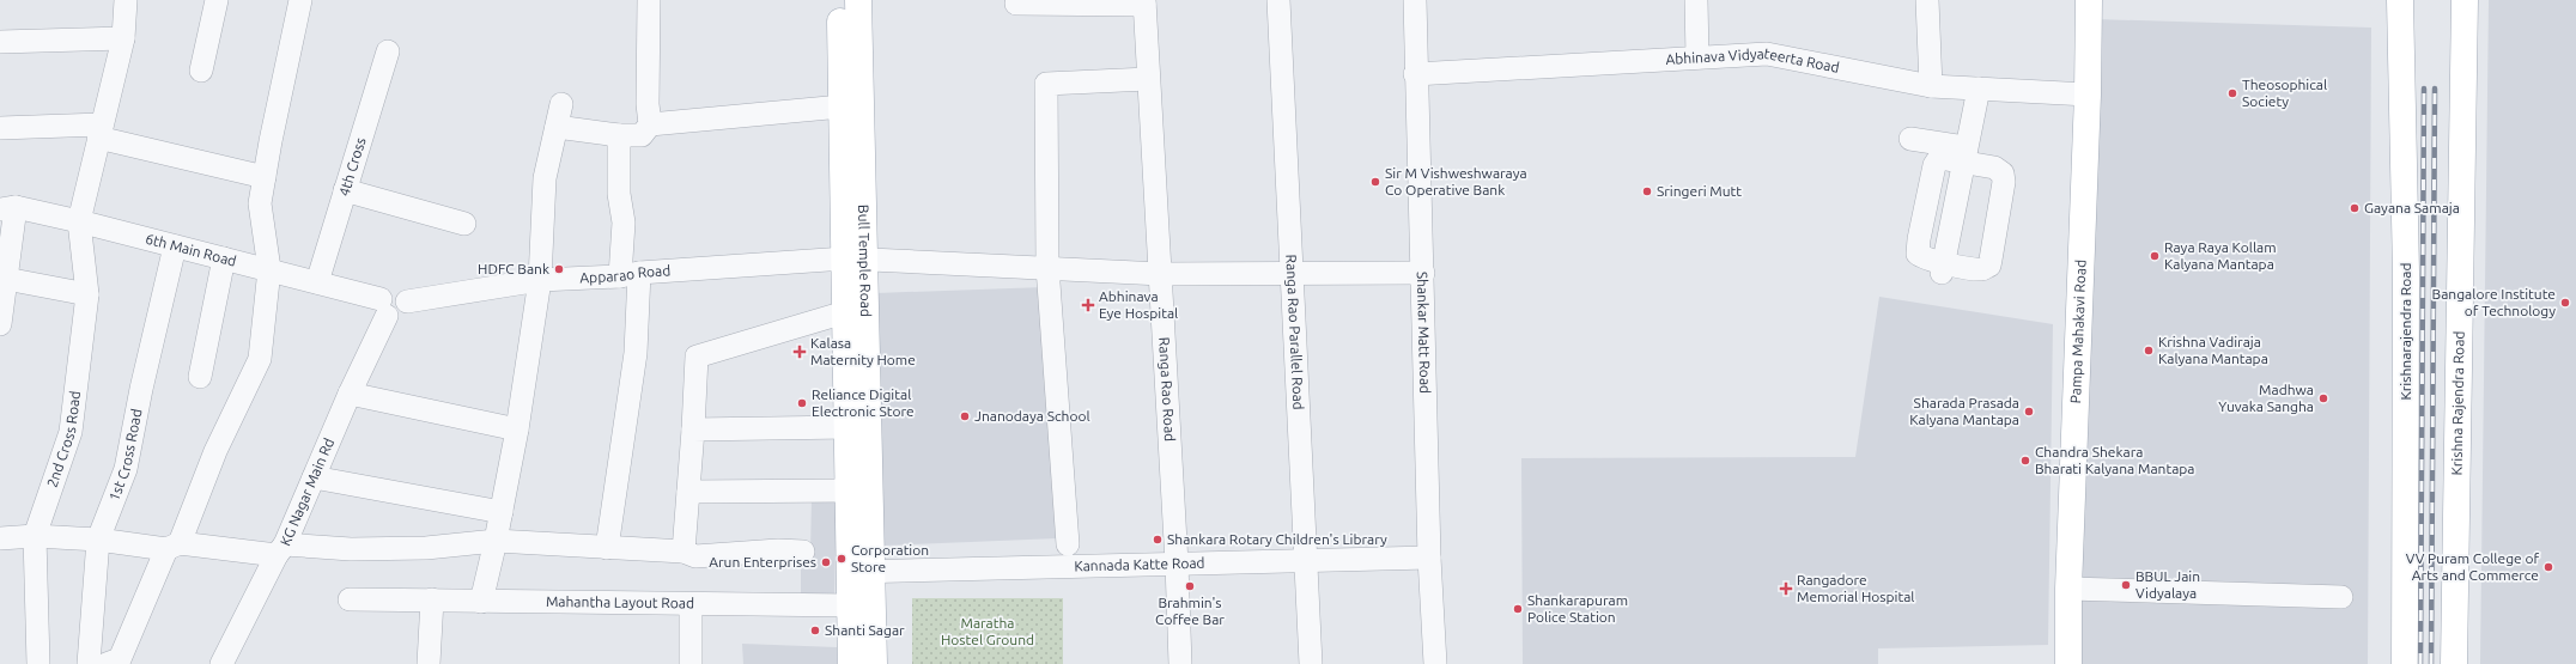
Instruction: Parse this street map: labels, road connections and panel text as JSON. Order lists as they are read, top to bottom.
{
  "streets": {
    "main road": [
      "Bull Temple Road",
      "Krishnarajendra Road",
      "Pampa Mahakavi Road",
      "Krishna Rajendra Road"
    ],
    "street": [
      "Abhinava Vidyateerta Road",
      "4th Cross",
      "6th Main Road",
      "Apparao Road",
      "Ranga Rao Parallel Road",
      "Shankar Matt Road",
      "Ranga Rao Road",
      "2nd Cross Road",
      "1st Cross Road",
      "KG Nagar Main Rd",
      "Kannada Katte Road",
      "Mahantha Layout Road"
    ]
  },
  "crossings": [
    ["Abhinava Vidyateerta Road", "Shankar Matt Road"],
    ["Abhinava Vidyateerta Road", "Pampa Mahakavi Road"],
    ["4th Cross", "6th Main Road"],
    ["6th Main Road", "Apparao Road"],
    ["6th Main Road", "2nd Cross Road"],
    ["6th Main Road", "1st Cross Road"],
    ["6th Main Road", "KG Nagar Main Rd"],
    ["Bull Temple Road", "Apparao Road"],
    ["Bull Temple Road", "Kannada Katte Road"],
    ["Bull Temple Road", "Mahantha Layout Road"],
    ["Apparao Road", "Ranga Rao Parallel Road"],
    ["Apparao Road", "Shankar Matt Road"],
    ["Apparao Road", "Ranga Rao Road"],
    ["Apparao Road", "KG Nagar Main Rd"],
    ["Ranga Rao Parallel Road", "Kannada Katte Road"],
    ["Shankar Matt Road", "Kannada Katte Road"],
    ["Ranga Rao Road", "Kannada Katte Road"]
  ],
  "parks": ["Maratha Hostel Ground"],
  "places": {
    "other": [
      "Theosophical Society",
      "Sir M Vishweshwaraya Co Operative Bank",
      "Sringeri Mutt",
      "Gayana Samaja",
      "Raya Raya Kollam Kalyana Mantapa",
      "HDFC Bank",
      "Bangalore Institute of Technology",
      "Krishna Vadiraja Kalyana Mantapa",
      "Madhwa Yuvaka Sangha",
      "Reliance Digital Electronic Store",
      "Sharada Prasada Kalyana Mantapa",
      "Jnanodaya School",
      "Chandra Shekara Bharati Kalyana Mantapa",
      "Shankara Rotary Children's Library",
      "Corporation Store",
      "Arun Enterprises",
      "VV Puram College of Arts and Commerce",
      "BBUL Jain Vidyalaya",
      "Brahmin's Coffee Bar",
      "Shankarapuram Police Station",
      "Shanti Sagar"
    ],
    "health": ["Abhinava Eye Hospital", "Kalasa Maternity Home", "Rangadore Memorial Hospital"]
  }
}
